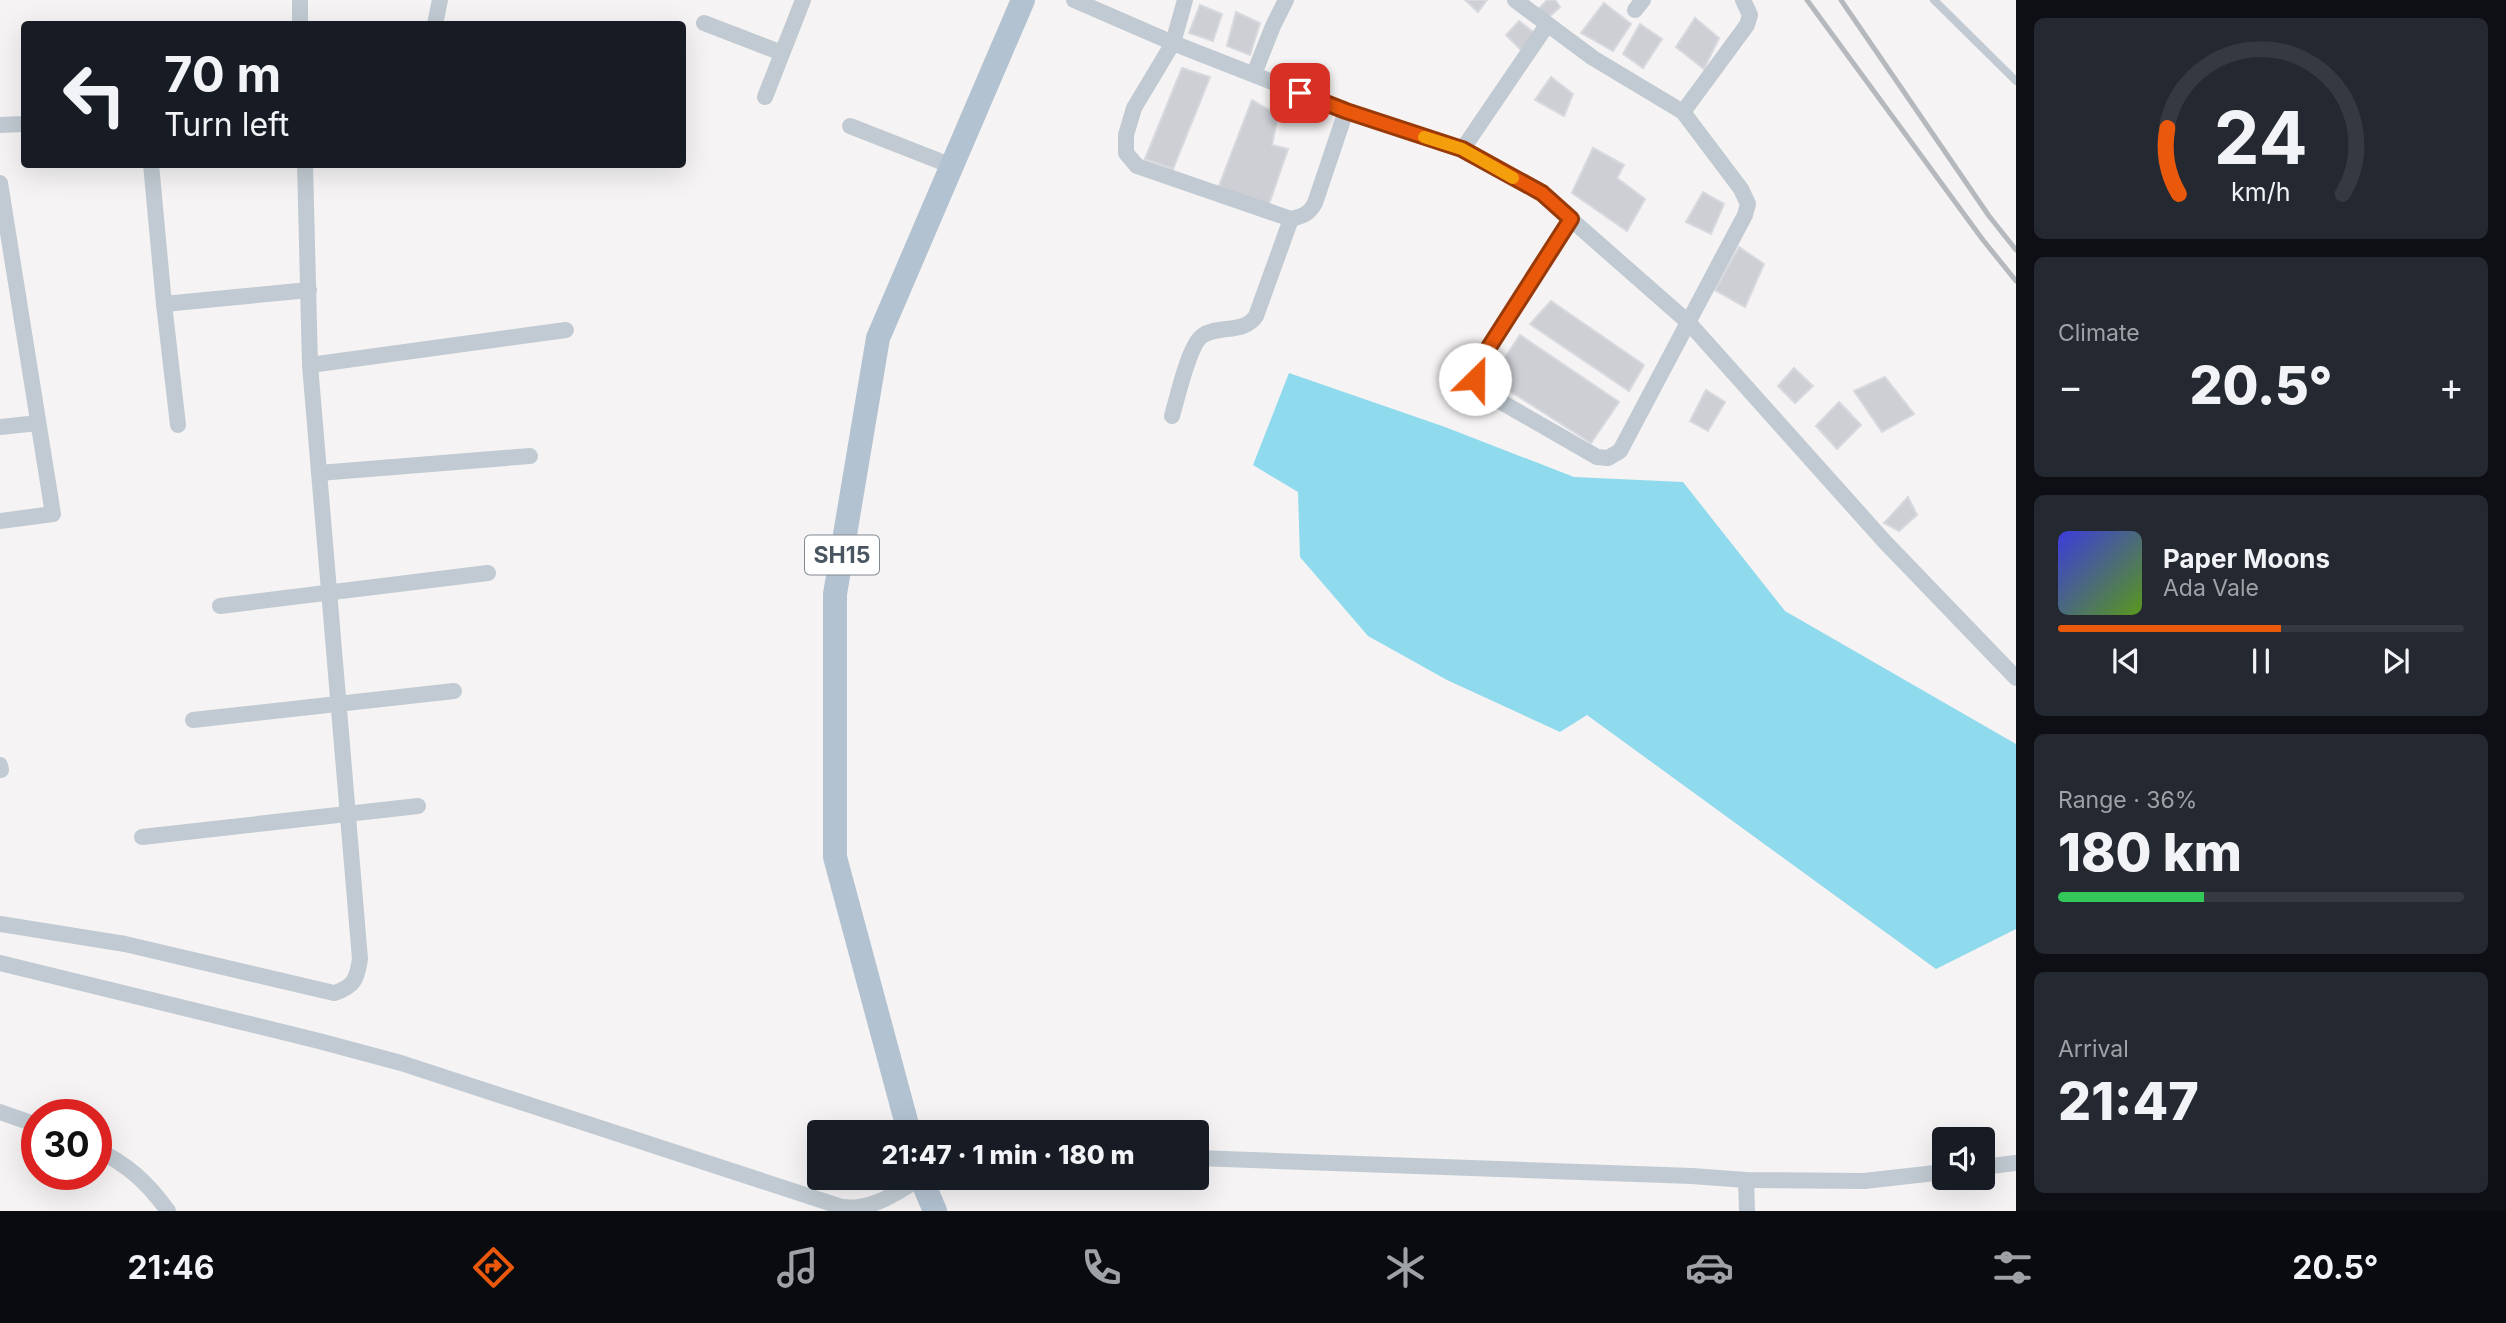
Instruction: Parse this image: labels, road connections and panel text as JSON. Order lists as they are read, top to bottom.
{
  "streets": {
    "main road": ["SH15"]
  },
  "page": {
    "turn": ["70 m", "Turn left"],
    "tile": [
      "Climate",
      ["Range · 36%", "180 km"],
      ["Arrival", "21:47"]
    ],
    "heat": ["−", "20.5°", "+"],
    "song": ["Paper Moons", "Ada Vale"],
    "limit": "30",
    "trip": "21:47 · 1 min · 180 m",
    "tabs": ["21:46", "20.5°"],
    "gauge": ["24", "km/h"]
  }
}
